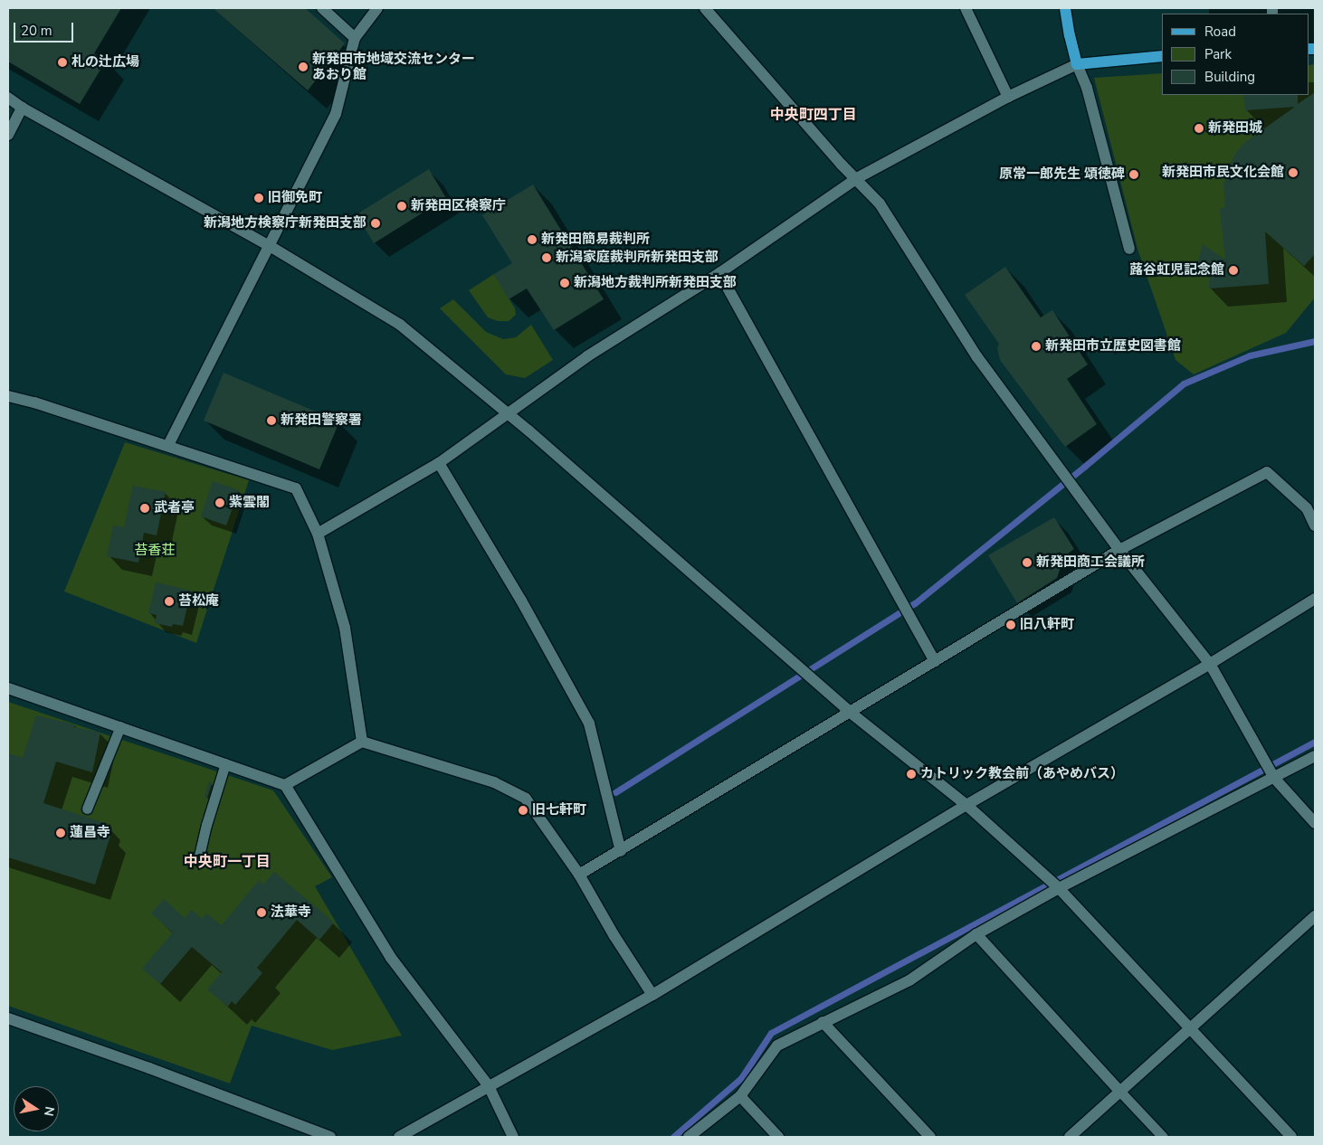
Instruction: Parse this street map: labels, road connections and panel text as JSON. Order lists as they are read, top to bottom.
{
  "districts": ["中央町四丁目", "中央町一丁目"],
  "parks": ["苔香荘"],
  "places": [
    "札の辻広場",
    "新発田市地域交流センター あおり館",
    "新発田城",
    "新発田市民文化会館",
    "原常一郎先生 頌徳碑",
    "旧御免町",
    "新発田区検察庁",
    "新潟地方検察庁新発田支部",
    "新発田簡易裁判所",
    "新潟家庭裁判所新発田支部",
    "蕗谷虹児記念館",
    "新潟地方裁判所新発田支部",
    "新発田市立歴史図書館",
    "新発田警察署",
    "紫雲閣",
    "武者亭",
    "新発田商工会議所",
    "苔松庵",
    "旧八軒町",
    "カトリック教会前（あやめバス）",
    "旧七軒町",
    "蓮昌寺",
    "法華寺"
  ],
  "legend": ["Road", "Park", "Building"],
  "scale_bar": "20 m",
  "north": "right"
}
